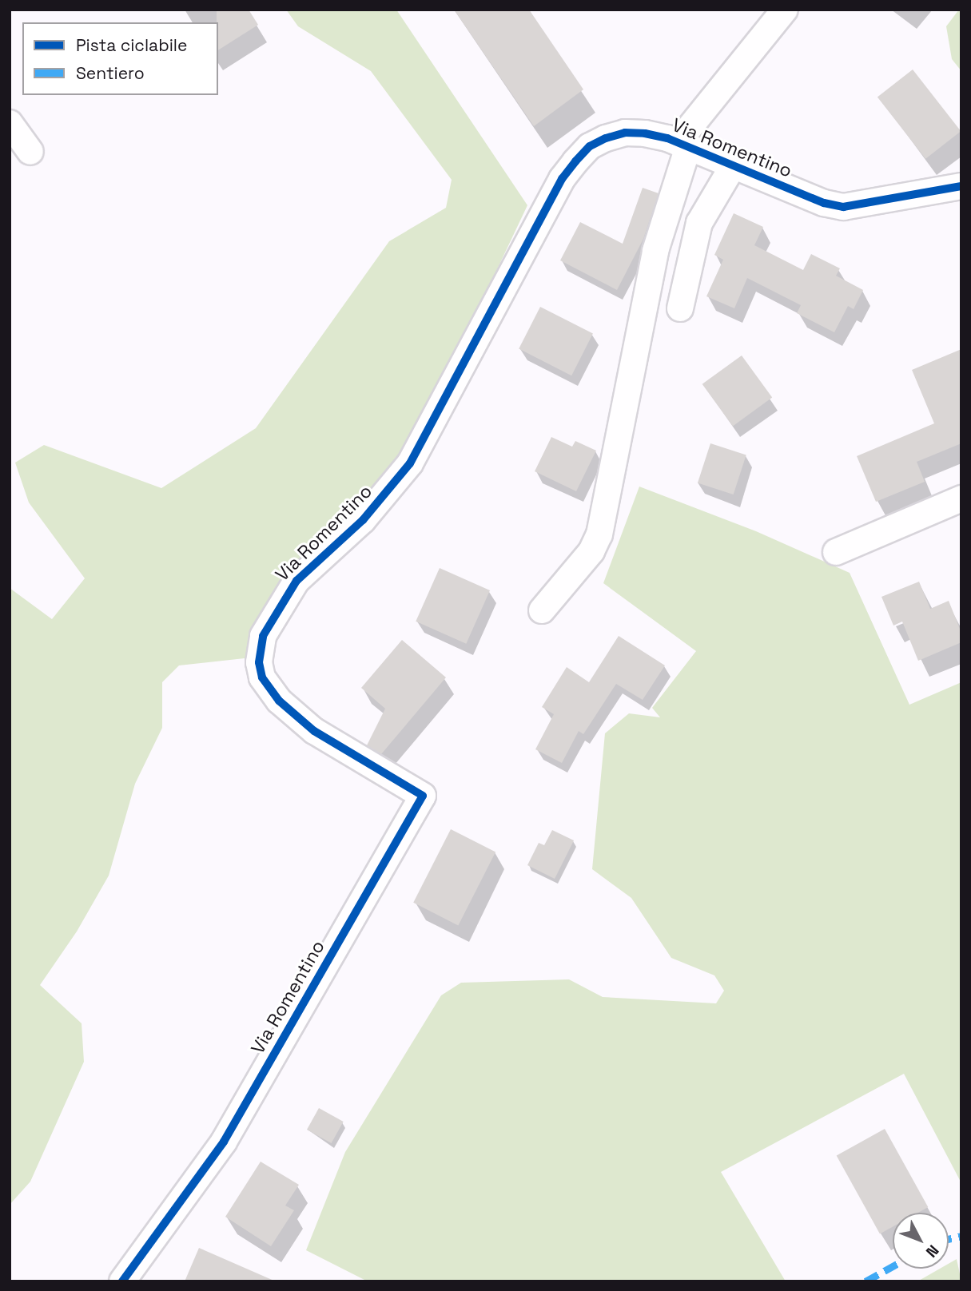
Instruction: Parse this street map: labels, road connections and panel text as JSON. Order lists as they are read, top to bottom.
{
  "streets": {
    "street": ["Via Romentino"]
  },
  "legend": ["Pista ciclabile", "Sentiero"],
  "north": "bottom right"
}
